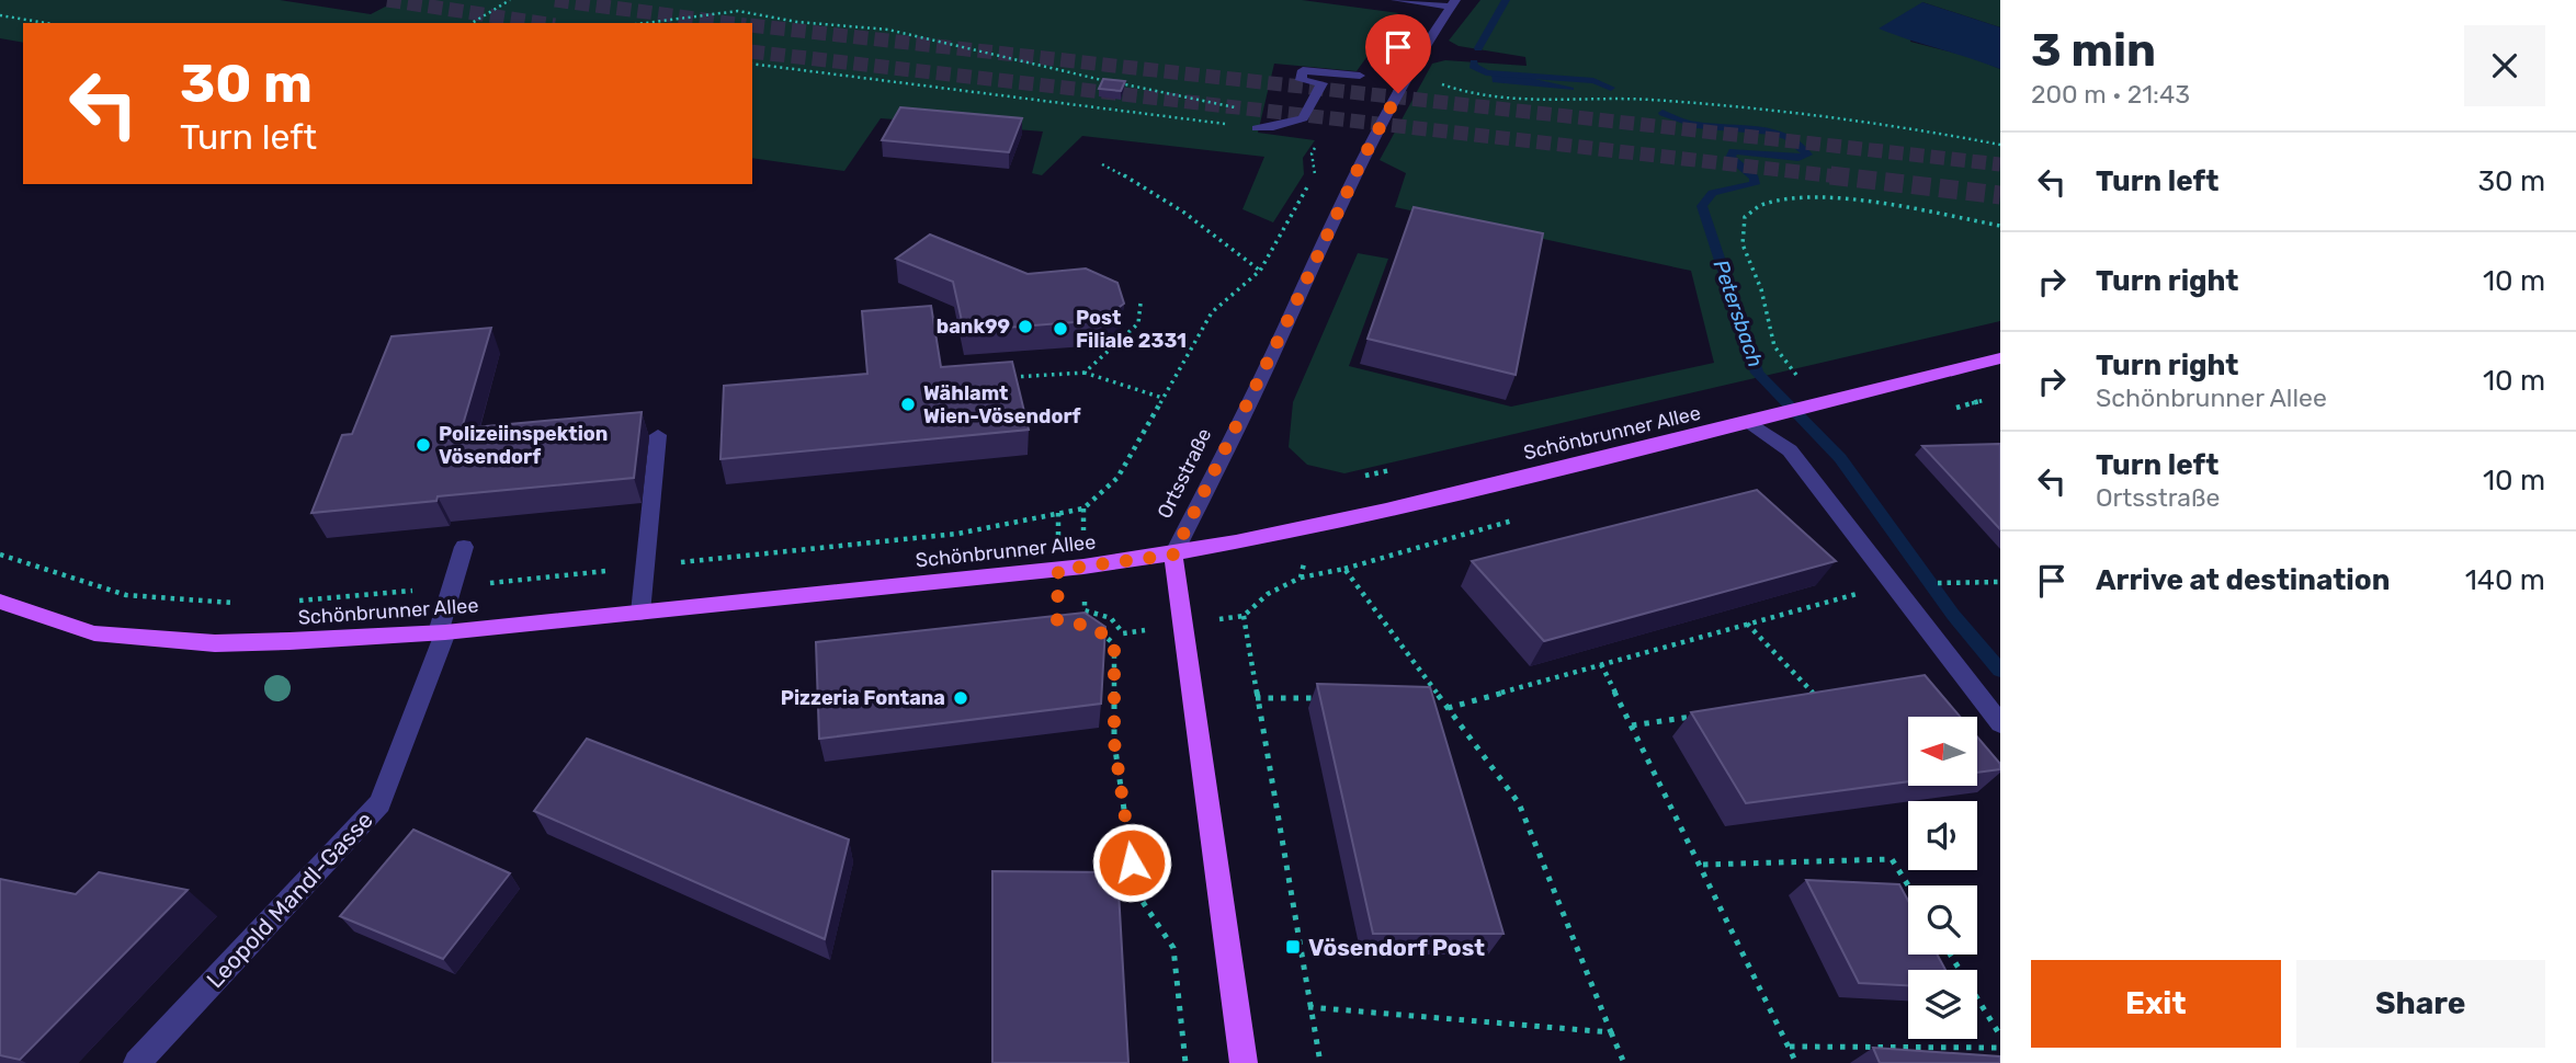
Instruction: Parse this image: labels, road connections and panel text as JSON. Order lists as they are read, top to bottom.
{
  "streets": {
    "main road": ["Schönbrunner Allee"],
    "street": ["Ortsstraße", "Leopold Mandl-Gasse"]
  },
  "crossings": [
    ["Schönbrunner Allee", "Ortsstraße"],
    ["Schönbrunner Allee", "Leopold Mandl-Gasse"]
  ],
  "water": ["Petersbach"],
  "places": {
    "other": [
      "bank99",
      "Post Filiale 2331",
      "Wählamt Wien-Vösendorf",
      "Polizeiinspektion Vösendorf",
      "Pizzeria Fontana"
    ],
    "transit": ["Vösendorf Post"]
  },
  "north": "left",
  "page": {
    "heading": ["3 min", "200 m · 21:43"],
    "turn": ["30 m", "Turn left"],
    "list": [
      {
        "name": "Turn left",
        "value": "30 m"
      },
      {
        "name": "Turn right",
        "value": "10 m"
      },
      {
        "name": "Turn right",
        "note": "Schönbrunner Allee",
        "value": "10 m"
      },
      {
        "name": "Turn left",
        "note": "Ortsstraße",
        "value": "10 m"
      },
      {
        "name": "Arrive at destination",
        "value": "140 m"
      }
    ],
    "buttons": ["Exit", "Share"]
  }
}
